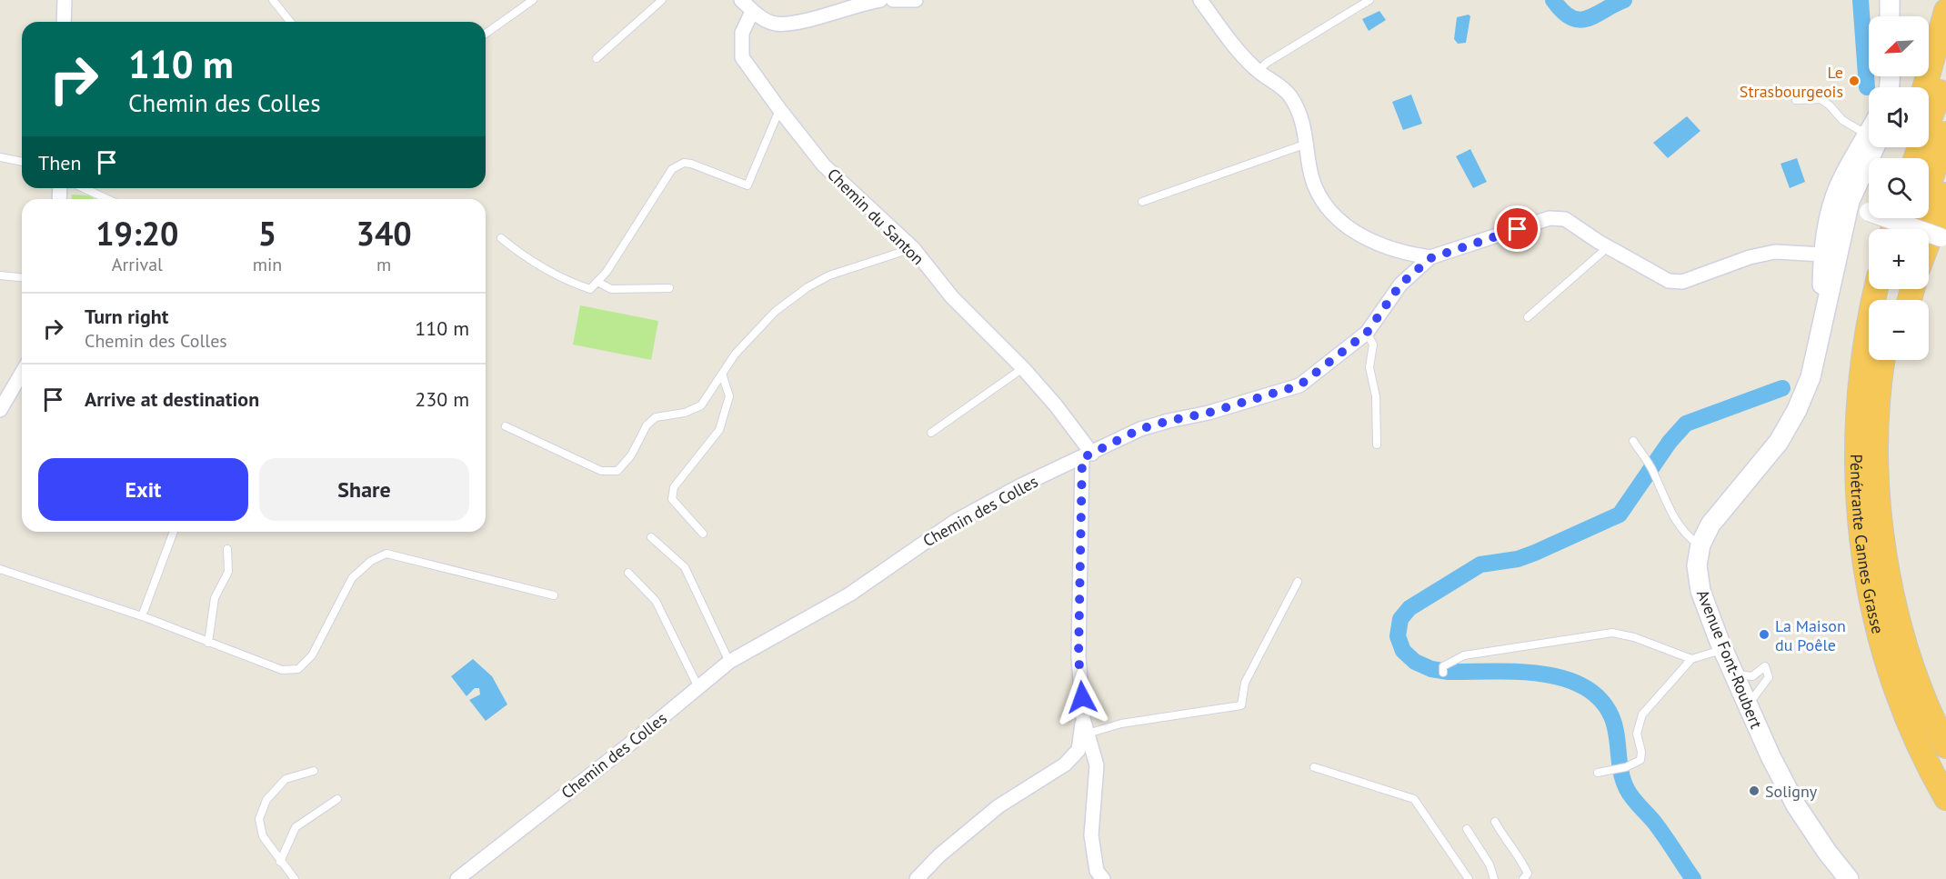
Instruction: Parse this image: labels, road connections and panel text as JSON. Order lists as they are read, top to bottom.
{
  "streets": {
    "highway": ["Pénétrante Cannes Grasse"],
    "main road": ["Avenue Font-Roubert"],
    "street": ["Chemin du Santon", "Chemin des Colles"]
  },
  "crossings": [
    ["Chemin du Santon", "Chemin des Colles"],
    ["Chemin des Colles", "Avenue Font-Roubert"]
  ],
  "places": ["Le Strasbourgeois", "La Maison du Poêle", "Soligny"],
  "north": "bottom left",
  "page": {
    "map_buttons": ["+", "−"],
    "turn": ["110 m", "Chemin des Colles"],
    "then": "Then",
    "eta": [
      "19:20",
      "Arrival",
      "5",
      "min",
      "340",
      "m"
    ],
    "list": [
      {
        "name": "Turn right",
        "note": "Chemin des Colles",
        "value": "110 m"
      },
      {
        "name": "Arrive at destination",
        "value": "230 m"
      }
    ],
    "buttons": ["Exit", "Share"]
  }
}
